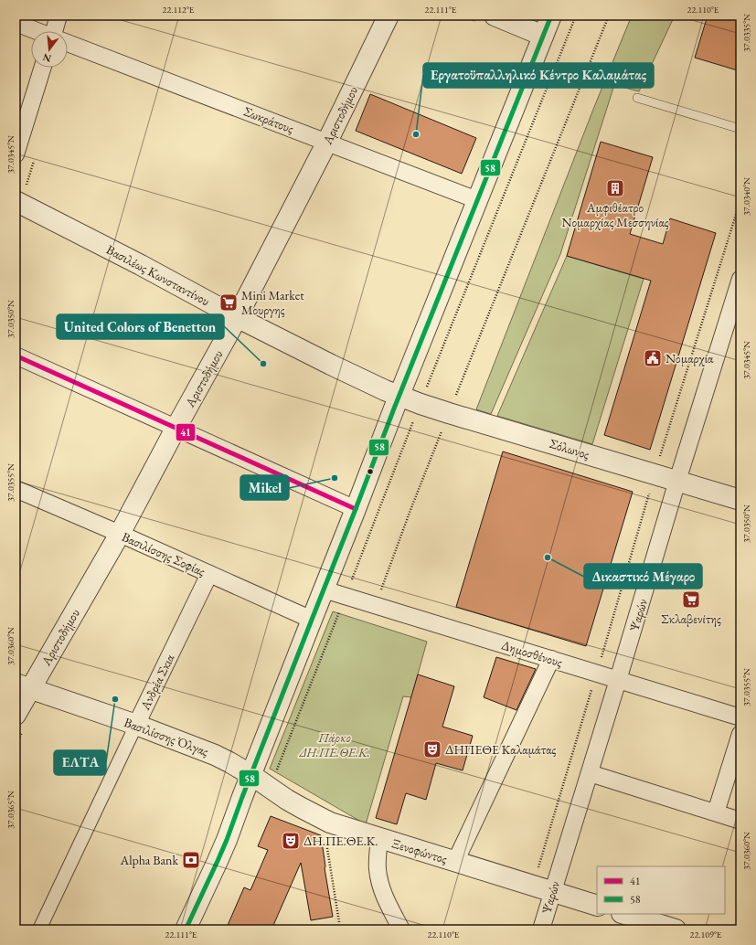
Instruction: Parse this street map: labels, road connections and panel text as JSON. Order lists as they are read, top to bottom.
{
  "streets": {
    "street": [
      "Αριστοδήμου",
      "Σωκράτους",
      "Βασιλέως Κωνσταντίνου",
      "Σόλωνος",
      "Βασιλίσσης Σοφίας",
      "Ψαρών",
      "Δημοσθένους",
      "Ανδρέα Σκια",
      "Βασιλίσσης Όλγας",
      "Ξενοφώντος"
    ]
  },
  "crossings": [
    ["Αριστοδήμου", "Σωκράτους"],
    ["Αριστοδήμου", "Βασιλέως Κωνσταντίνου"],
    ["Αριστοδήμου", "Βασιλίσσης Σοφίας"],
    ["Αριστοδήμου", "Βασιλίσσης Όλγας"],
    ["Βασιλέως Κωνσταντίνου", "Σόλωνος"],
    ["Σόλωνος", "Ψαρών"],
    ["Βασιλίσσης Σοφίας", "Ανδρέα Σκια"],
    ["Ψαρών", "Δημοσθένους"],
    ["Ψαρών", "Ξενοφώντος"],
    ["Ανδρέα Σκια", "Βασιλίσσης Όλγας"],
    ["Βασιλίσσης Όλγας", "Ξενοφώντος"]
  ],
  "parks": ["Πάρκο ΔΗ.ΠΕ.ΘΕ.Κ."],
  "places": {
    "other": [
      "Εργατοϋπαλληλικό Κέντρο Καλαμάτας",
      "United Colors of Benetton",
      "Mikel",
      "Δικαστικό Μέγαρο",
      "ΕΛΤΑ"
    ],
    "building": ["Αμφιθέατρο Νομαρχίας Μεσσηνίας"],
    "supermarket": ["Mini Market Μουργης", "Σκλαβενίτης"],
    "public building": ["Νομαρχία"],
    "theatre": ["ΔΗΠΕΘΕ Καλαμάτας", "ΔΗ.ΠΕ.ΘΕ.Κ."],
    "bank": ["Alpha Bank"]
  },
  "lines": ["transit line 58", "transit line 41"],
  "legend": ["41", "58"],
  "north": "bottom",
  "coordinates": [
    "22.112°E",
    "22.111°E",
    "22.110°E",
    "37.0335°N",
    "37.0345°N",
    "37.0340°N",
    "37.0350°N",
    "37.0355°N",
    "37.0360°N",
    "37.0365°N",
    "22.109°E"
  ]
}
